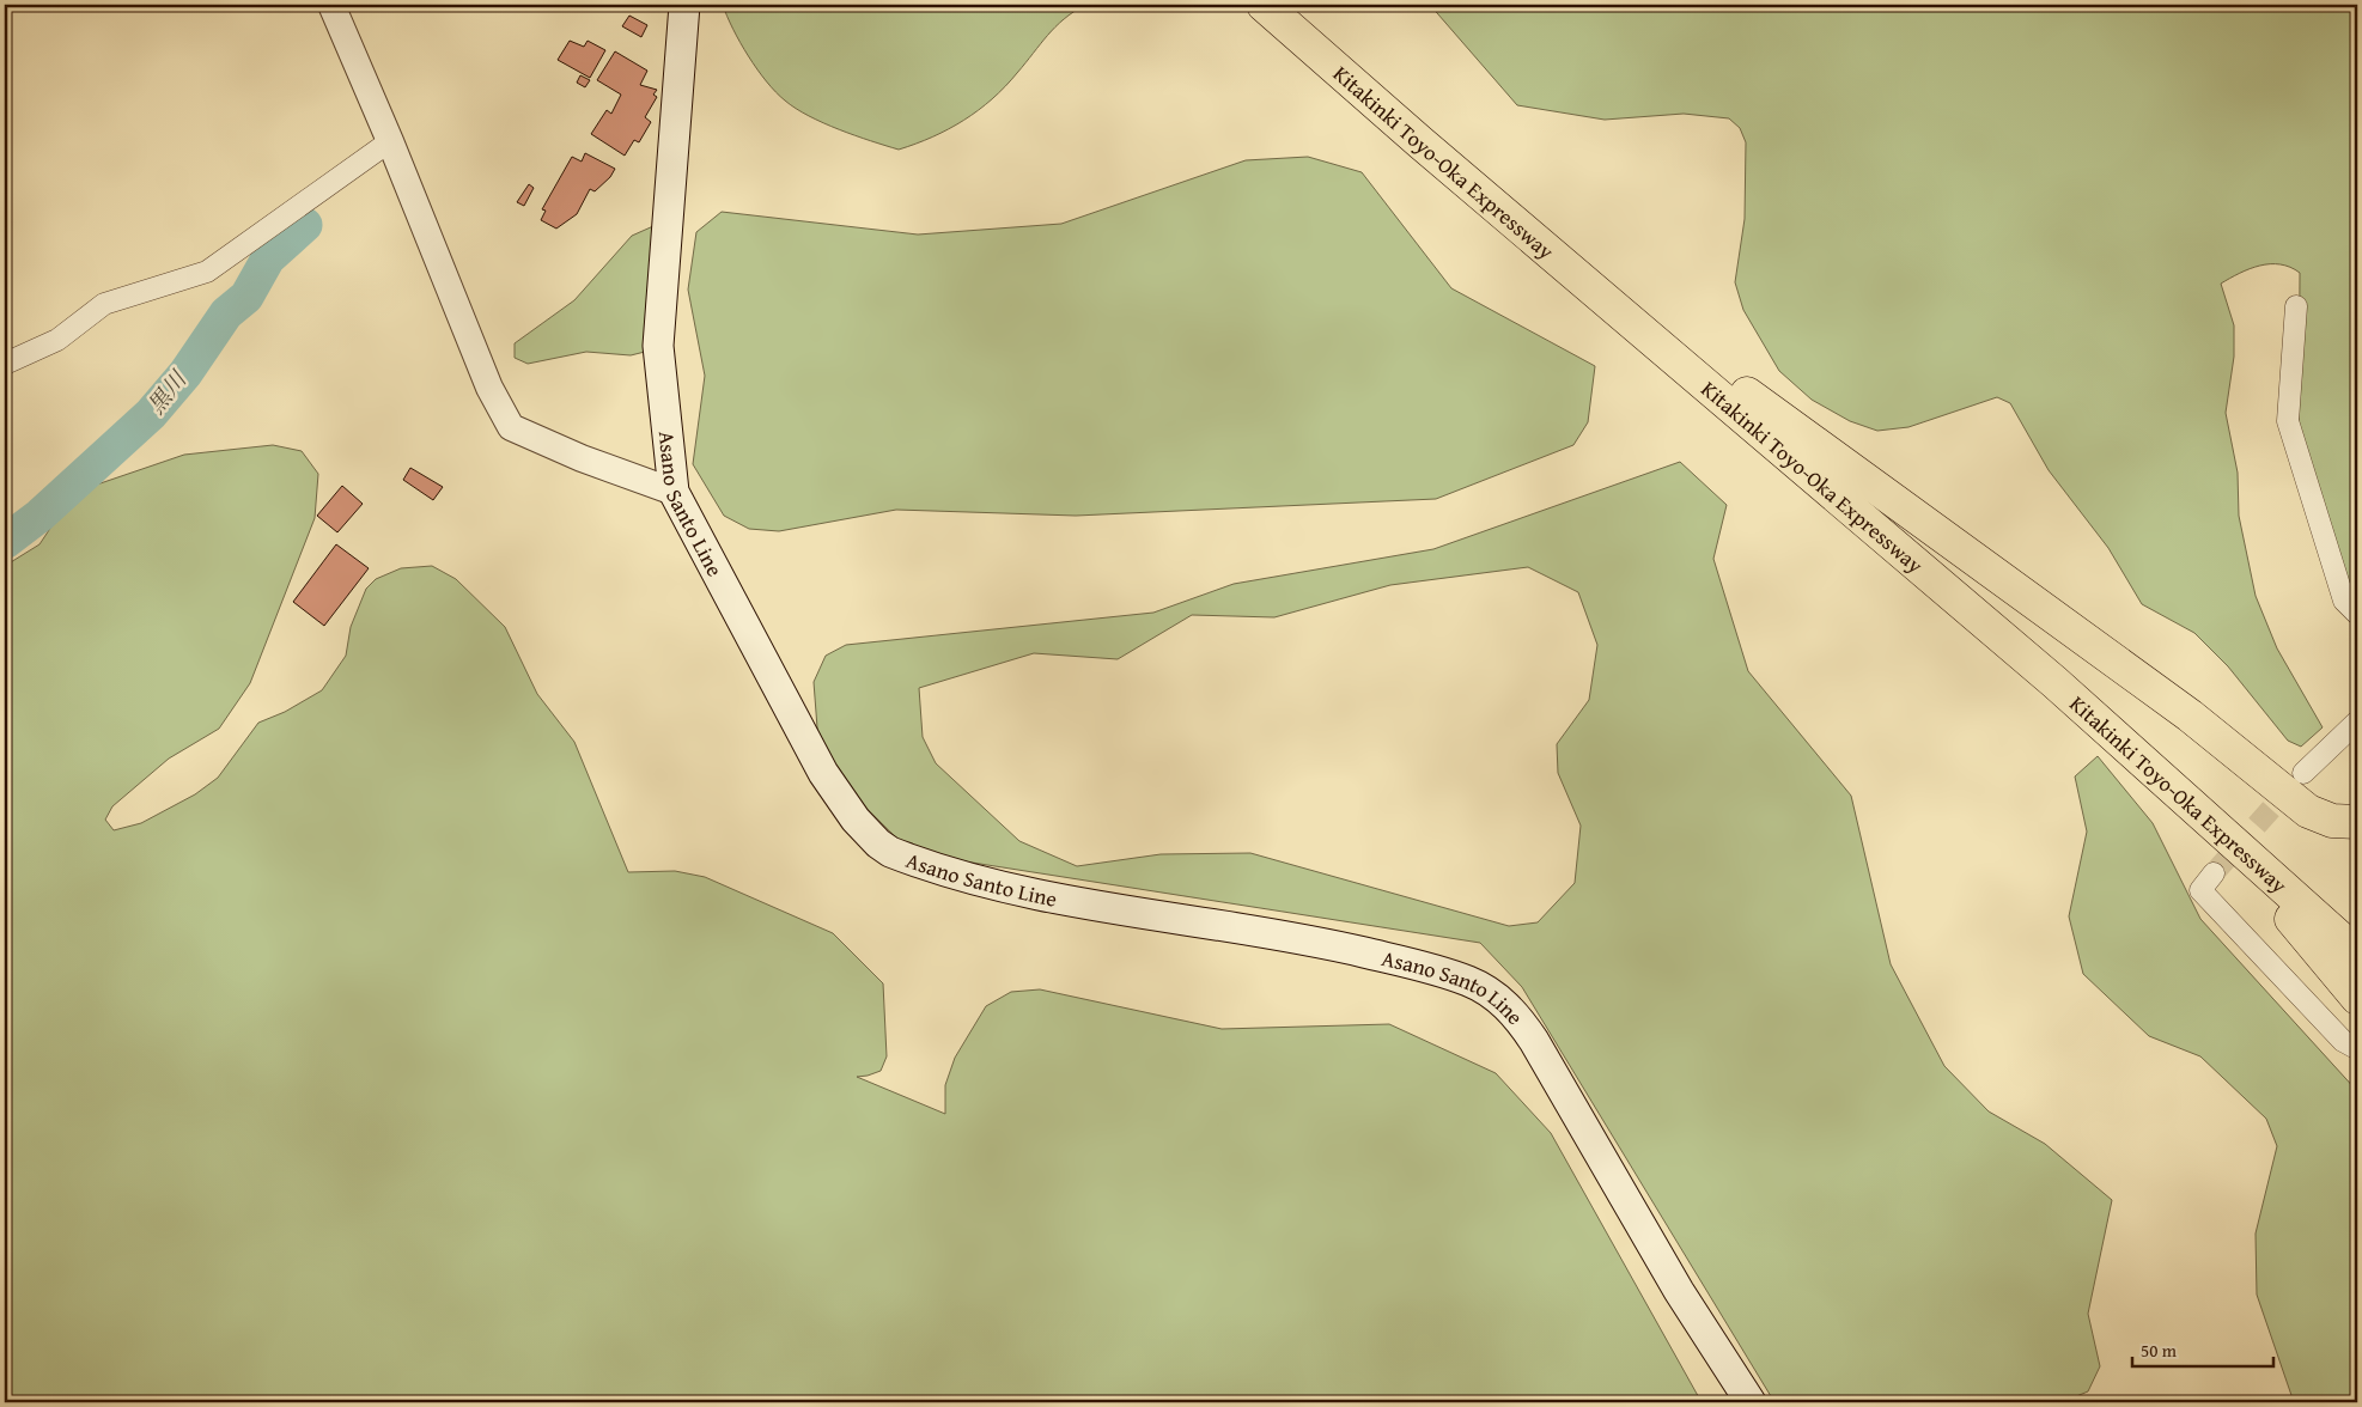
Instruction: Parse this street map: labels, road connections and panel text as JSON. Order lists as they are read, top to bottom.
{
  "streets": {
    "highway": ["Kitakinki Toyo-Oka Expressway"],
    "main road": ["Asano Santo Line"]
  },
  "water": ["黒川"],
  "scale_bar": "50 m"
}
